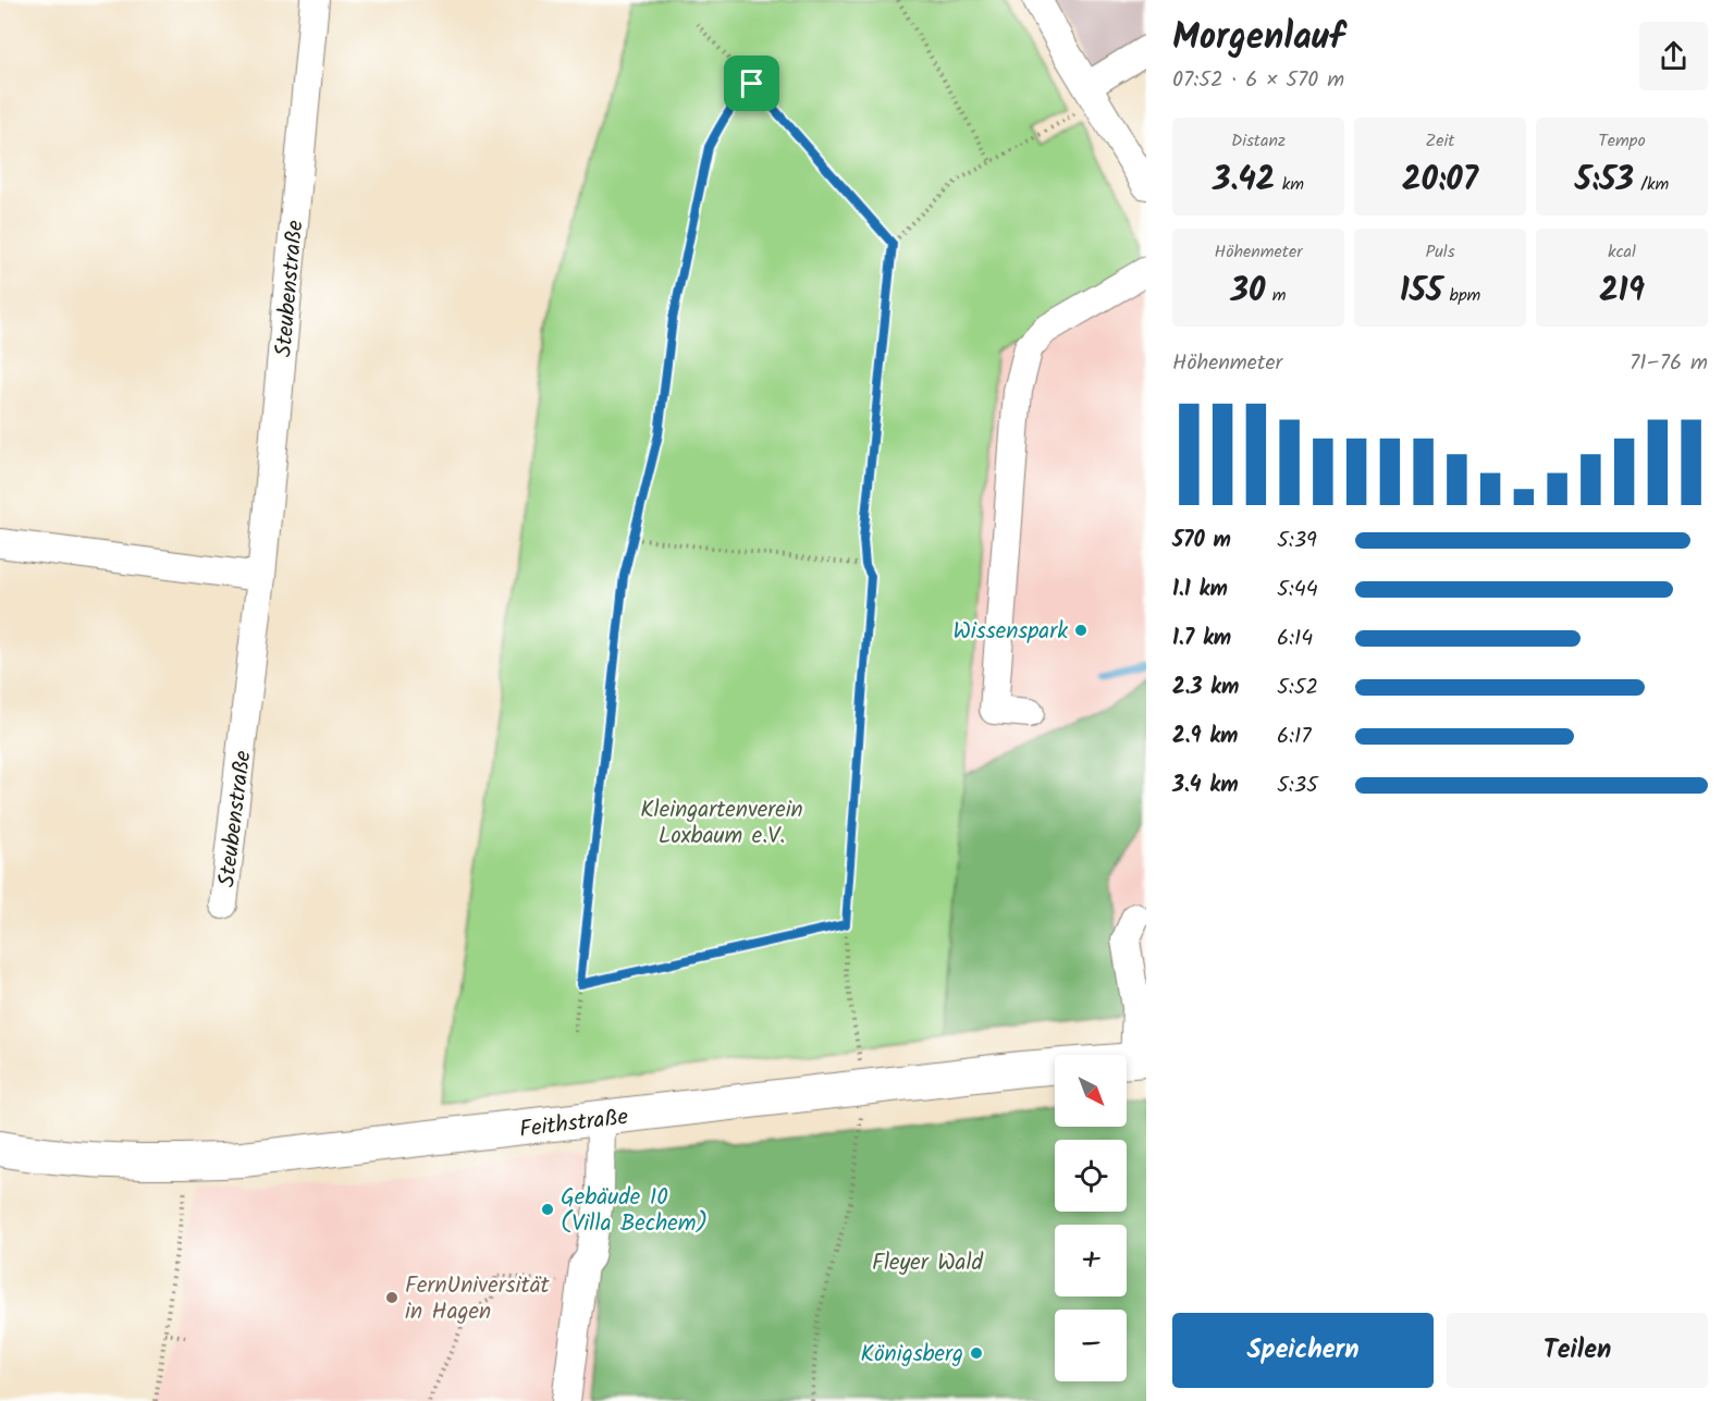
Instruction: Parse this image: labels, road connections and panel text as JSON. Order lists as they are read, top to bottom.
{
  "streets": {
    "main road": ["Feithstraße"],
    "street": ["Steubenstraße"]
  },
  "parks": ["Kleingartenverein Loxbaum e.V.", "Fleyer Wald"],
  "places": [
    "Wissenspark",
    "Gebäude 10 (Villa Bechem)",
    "FernUniversität in Hagen",
    "Königsberg"
  ],
  "north": "bottom right",
  "page": {
    "heading": ["Morgenlauf", "07:52 · 6 × 570 m"],
    "stats": [
      ["Distanz", "3.42 km"],
      ["Zeit", "20:07"],
      ["Tempo", "5:53 /km"],
      ["Höhenmeter", "30 m"],
      ["Puls", "155 bpm"],
      ["kcal", "219"]
    ],
    "chart": ["Höhenmeter", "71–76 m"],
    "list": [
      {
        "name": "570 m",
        "note": "5:39"
      },
      {
        "name": "1.1 km",
        "note": "5:44"
      },
      {
        "name": "1.7 km",
        "note": "6:14"
      },
      {
        "name": "2.3 km",
        "note": "5:52"
      },
      {
        "name": "2.9 km",
        "note": "6:17"
      },
      {
        "name": "3.4 km",
        "note": "5:35"
      }
    ],
    "map_buttons": ["+", "−"],
    "buttons": ["Speichern", "Teilen"]
  }
}
